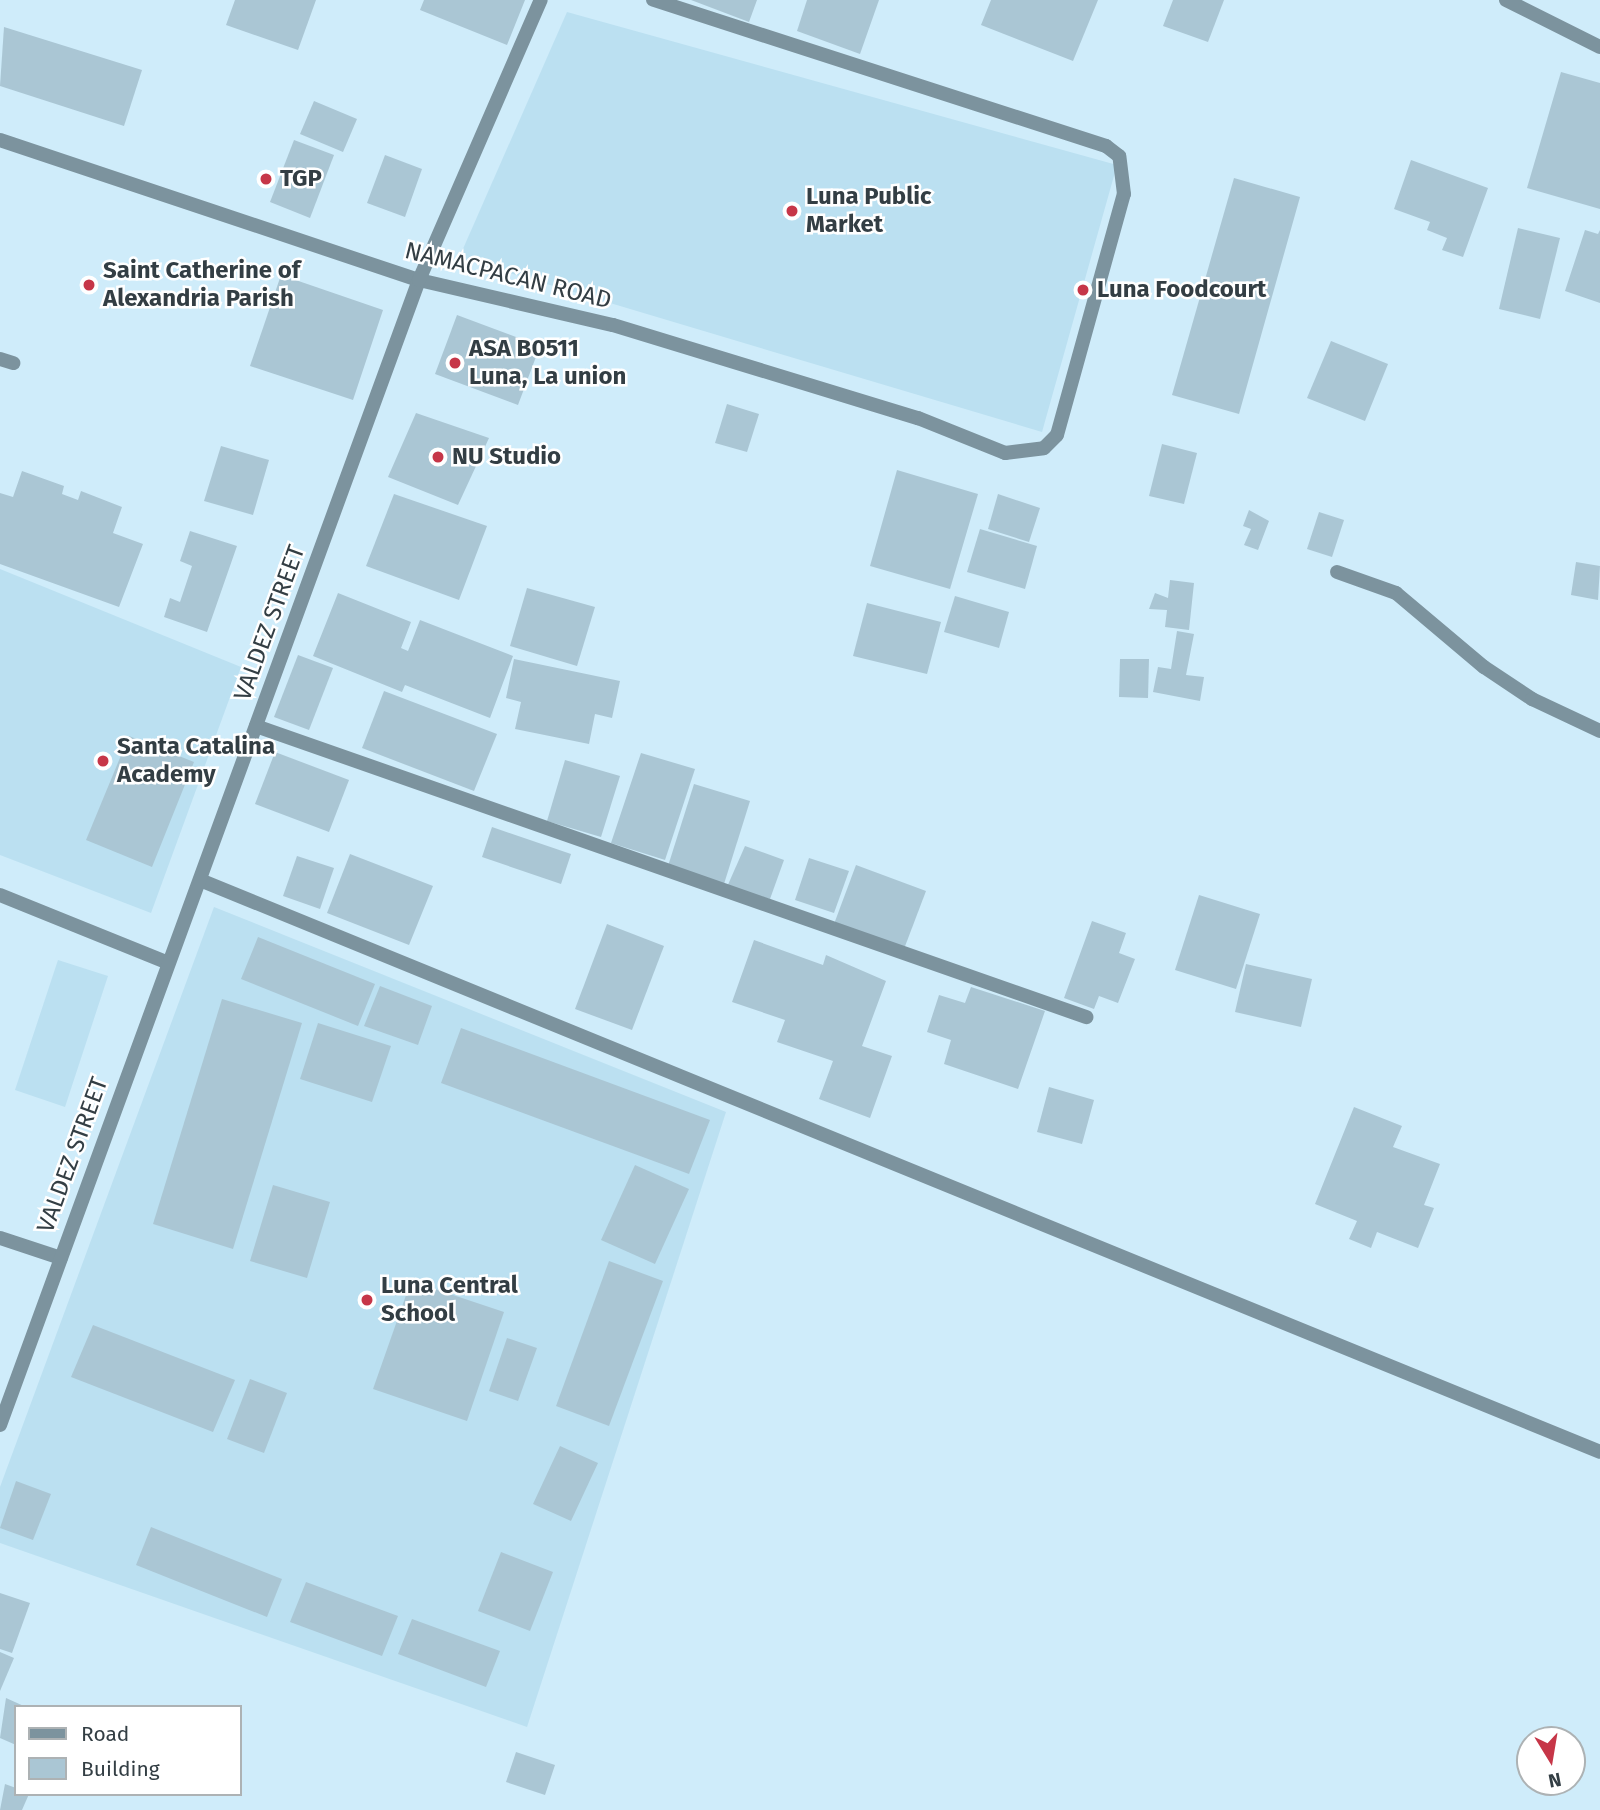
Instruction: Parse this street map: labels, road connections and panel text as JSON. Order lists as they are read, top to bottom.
{
  "streets": {
    "street": ["NAMACPACAN ROAD", "VALDEZ STREET"]
  },
  "crossings": [
    ["NAMACPACAN ROAD", "VALDEZ STREET"]
  ],
  "places": [
    "TGP",
    "Luna Public Market",
    "Saint Catherine of Alexandria Parish",
    "Luna Foodcourt",
    "ASA B0511 Luna, La union",
    "NU Studio",
    "Santa Catalina Academy",
    "Luna Central School"
  ],
  "legend": ["Road", "Building"],
  "north": "bottom"
}
